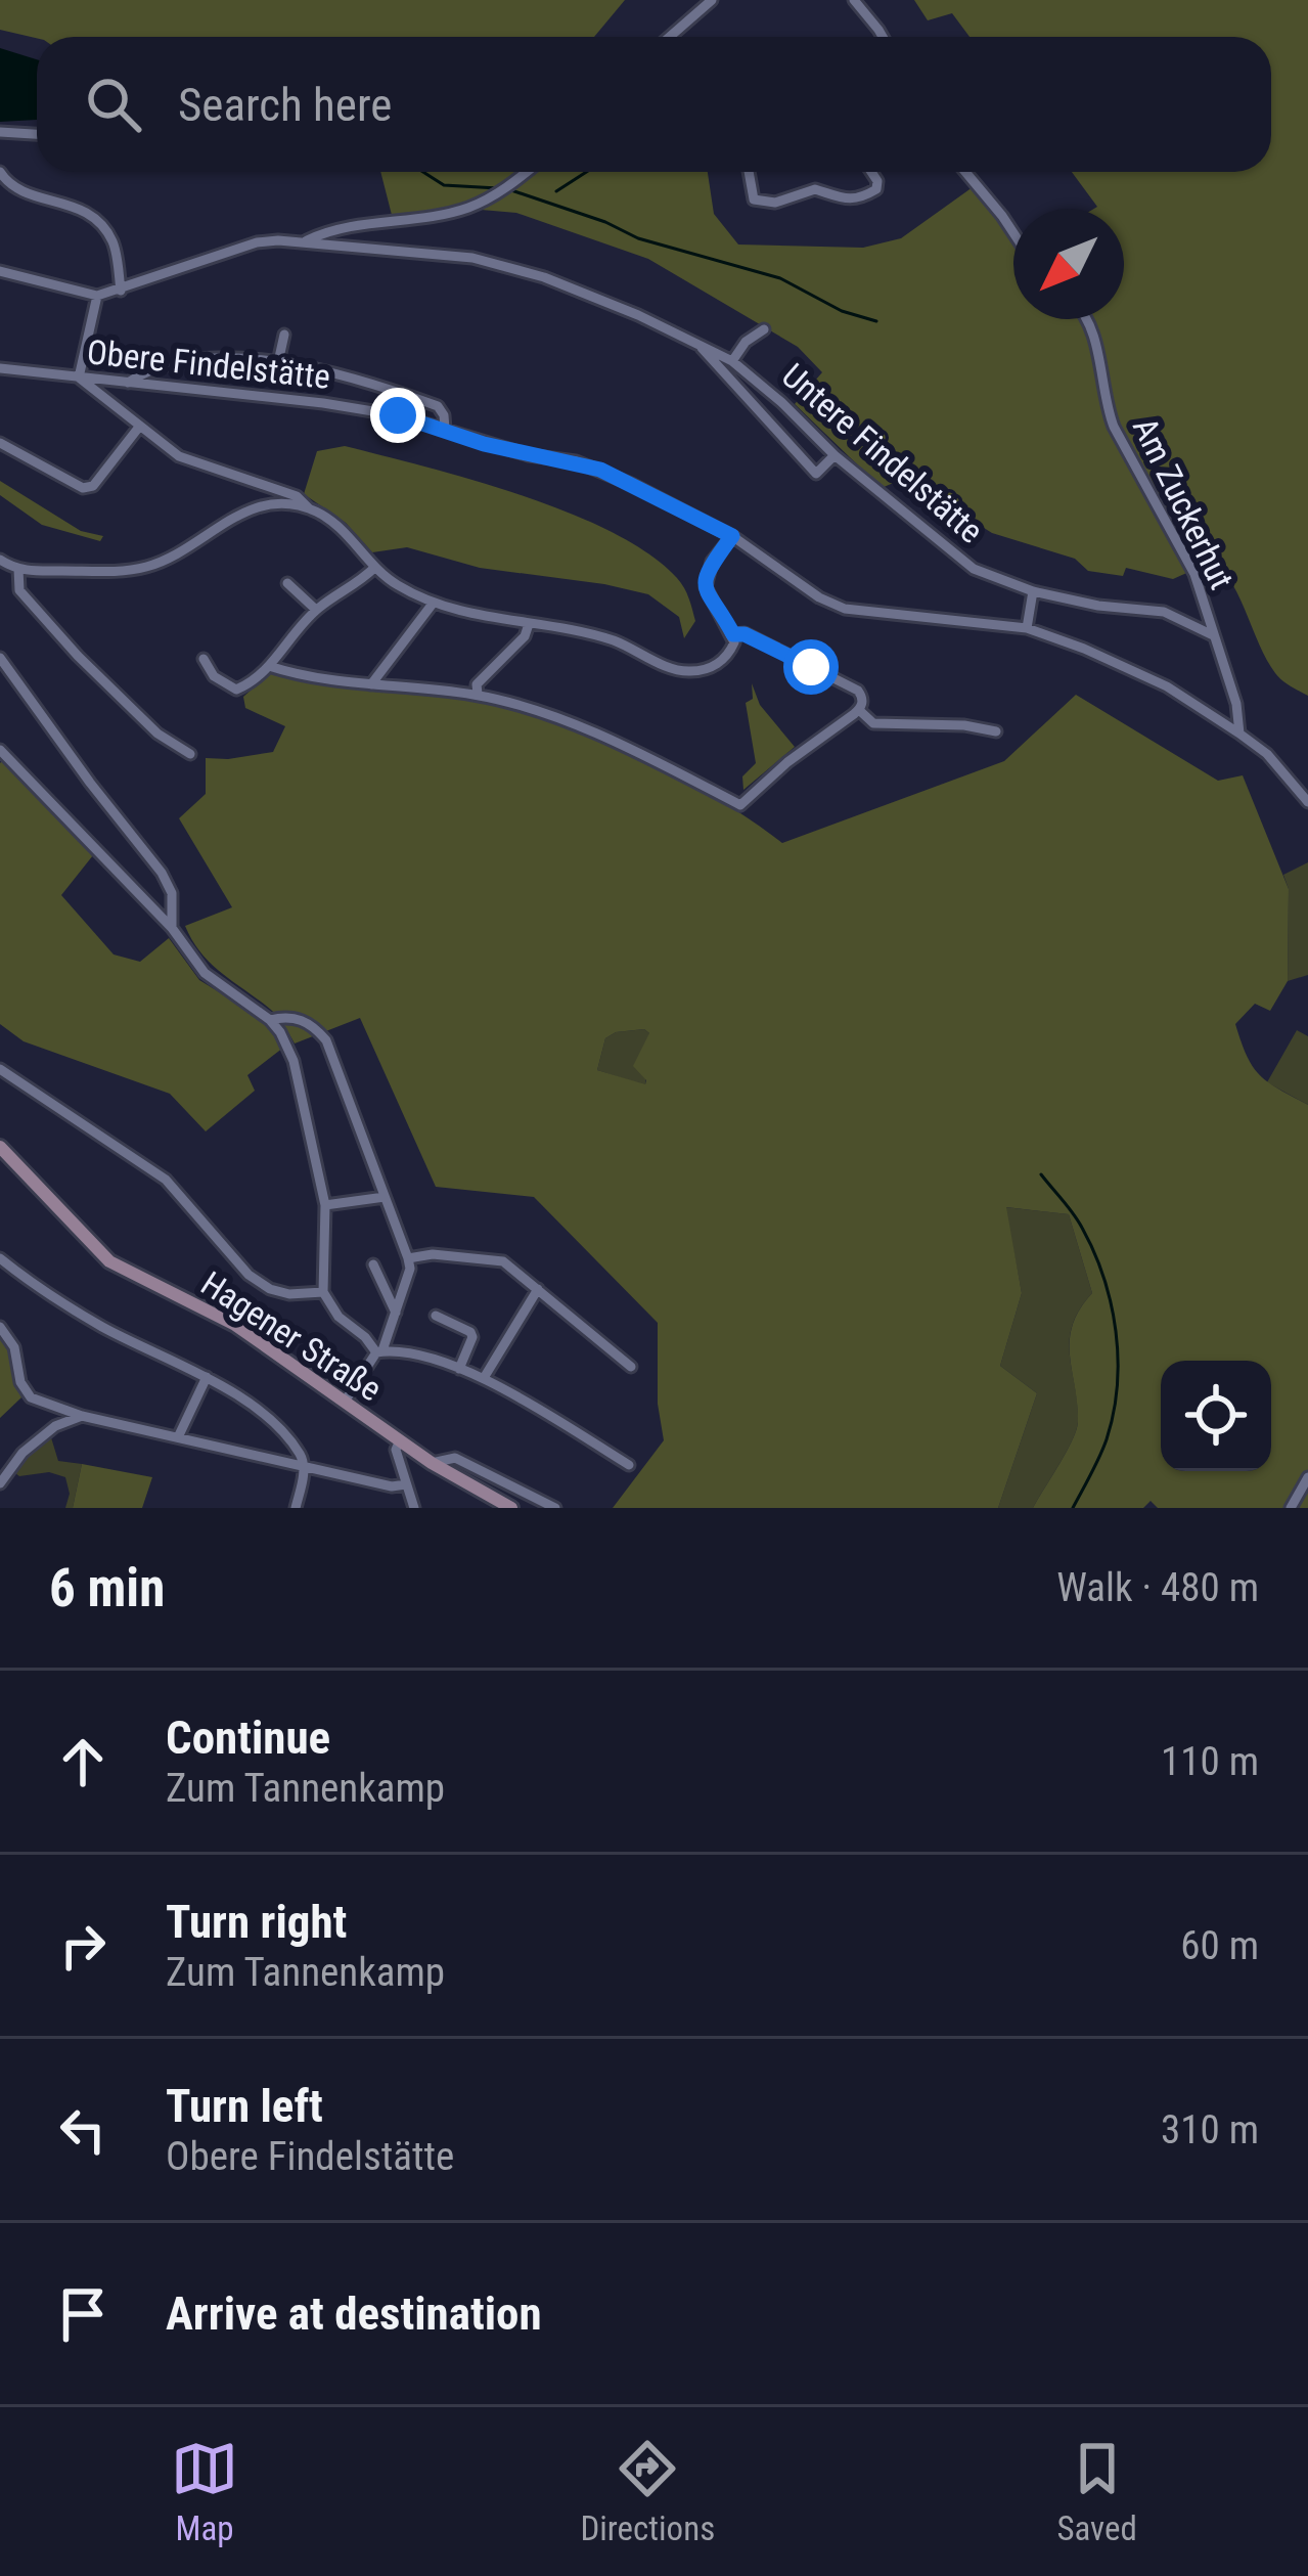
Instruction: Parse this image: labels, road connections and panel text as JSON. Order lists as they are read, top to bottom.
{
  "streets": {
    "main road": ["Hagener Straße"],
    "street": ["Obere Findelstätte", "Untere Findelstätte", "Am Zuckerhut"]
  },
  "crossings": [
    ["Obere Findelstätte", "Am Zuckerhut"],
    ["Untere Findelstätte", "Am Zuckerhut"]
  ],
  "north": "bottom left",
  "page": {
    "search": "Search here",
    "heading": ["6 min", "Walk · 480 m"],
    "list": [
      ["Continue", "Zum Tannenkamp", "110 m"],
      ["Turn right", "Zum Tannenkamp", "60 m"],
      ["Turn left", "Obere Findelstätte", "310 m"],
      "Arrive at destination"
    ],
    "nav": ["Map", "Directions", "Saved"]
  }
}
